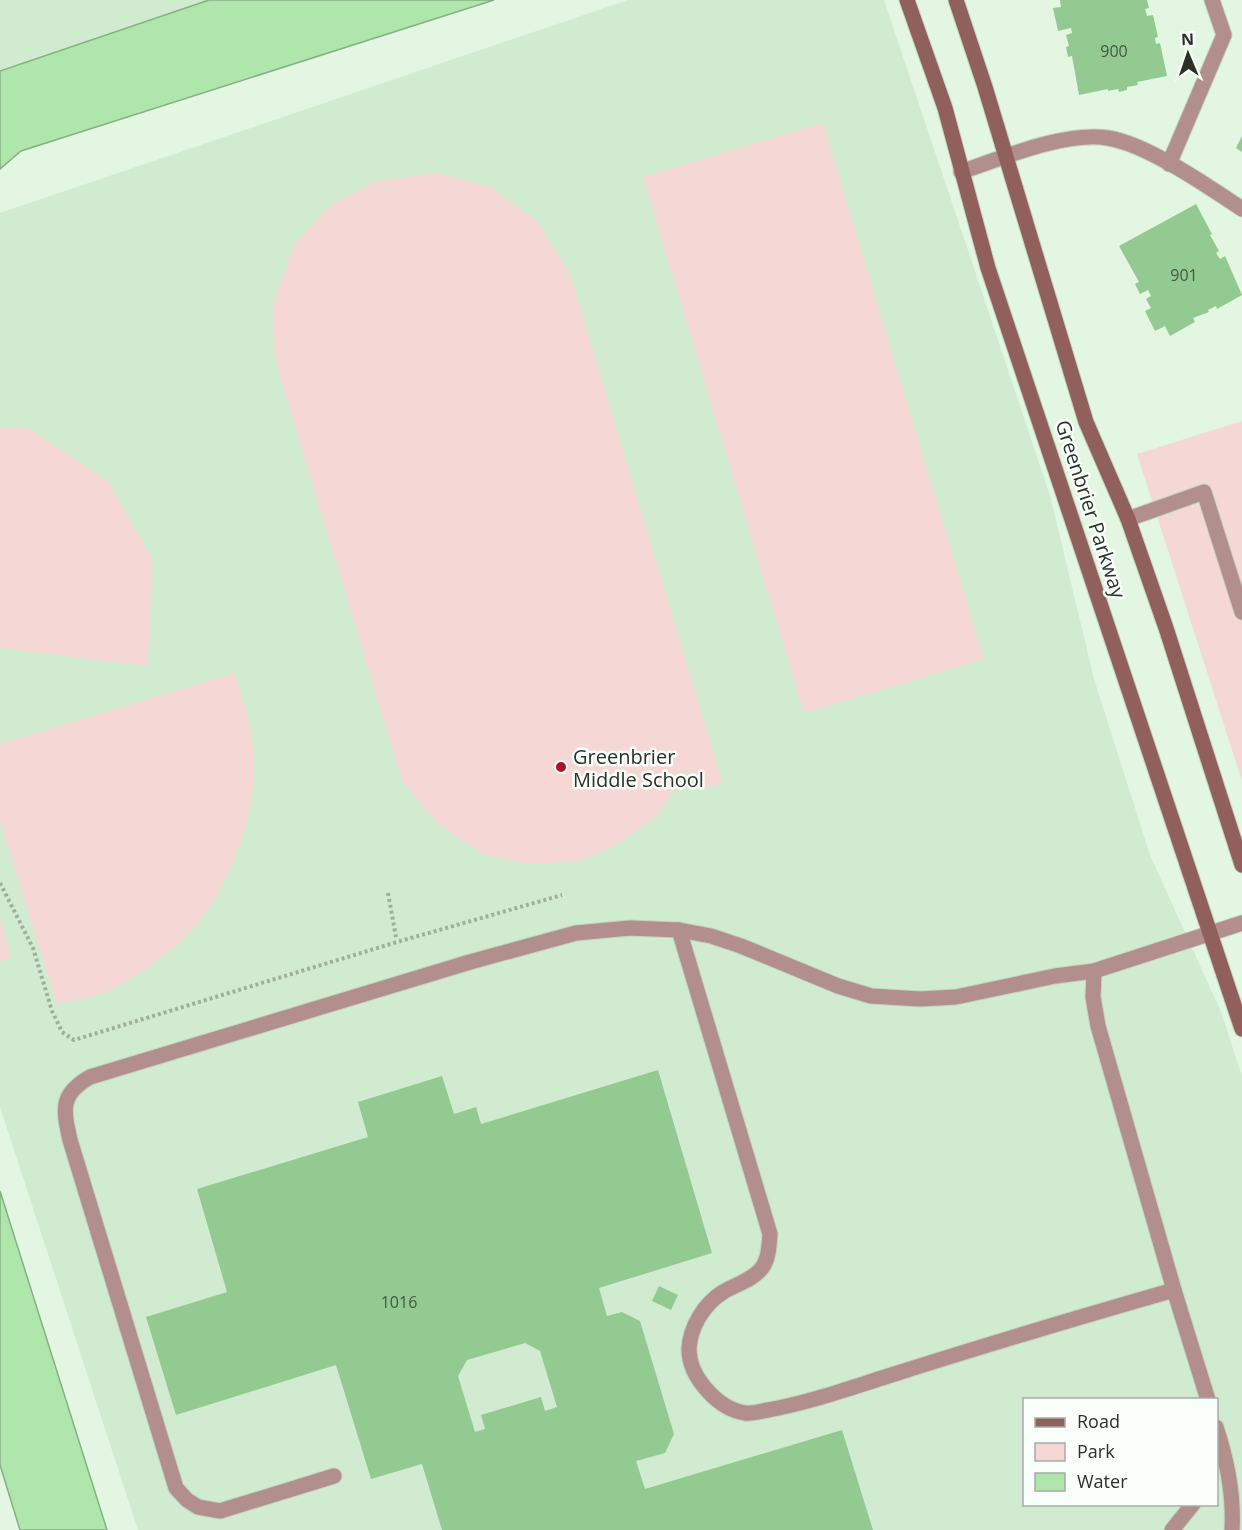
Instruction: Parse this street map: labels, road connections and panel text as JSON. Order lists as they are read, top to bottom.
{
  "streets": {
    "main road": ["Greenbrier Parkway"]
  },
  "places": ["Greenbrier Middle School"],
  "house_numbers": ["900", "901", "1016"],
  "legend": ["Road", "Park", "Water"],
  "north": "top"
}
